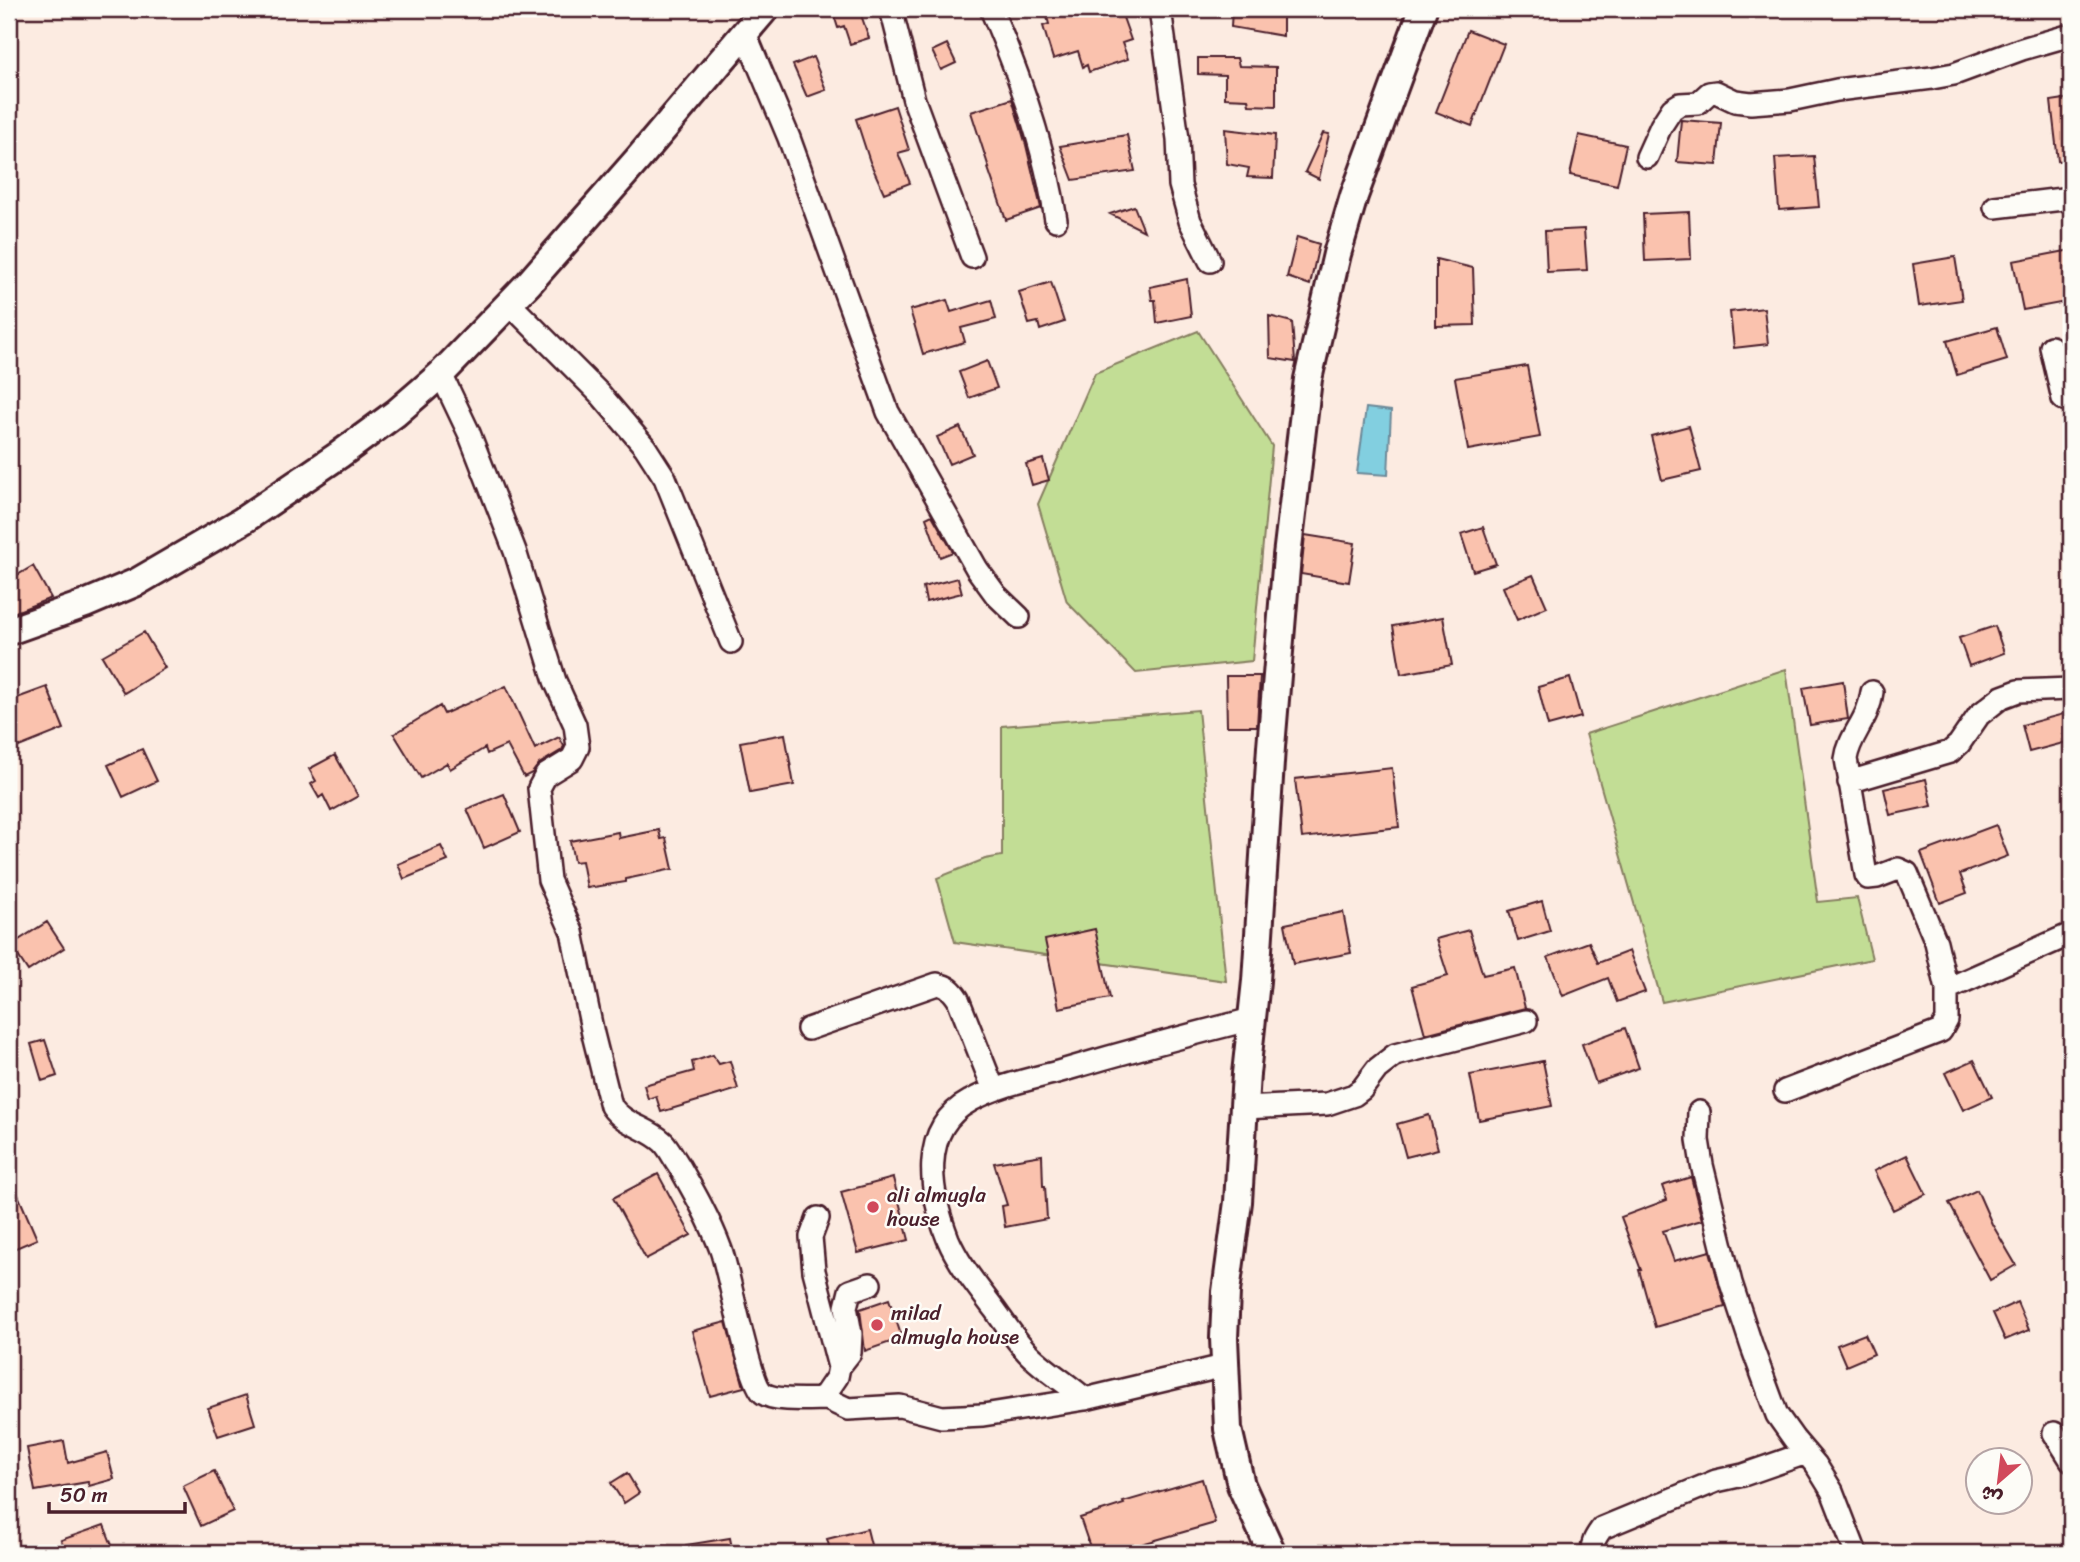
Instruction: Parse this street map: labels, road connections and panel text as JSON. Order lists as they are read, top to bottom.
{
  "places": ["ali almugla house", "milad almugla house"],
  "scale_bar": "50 m",
  "north": "bottom left"
}
